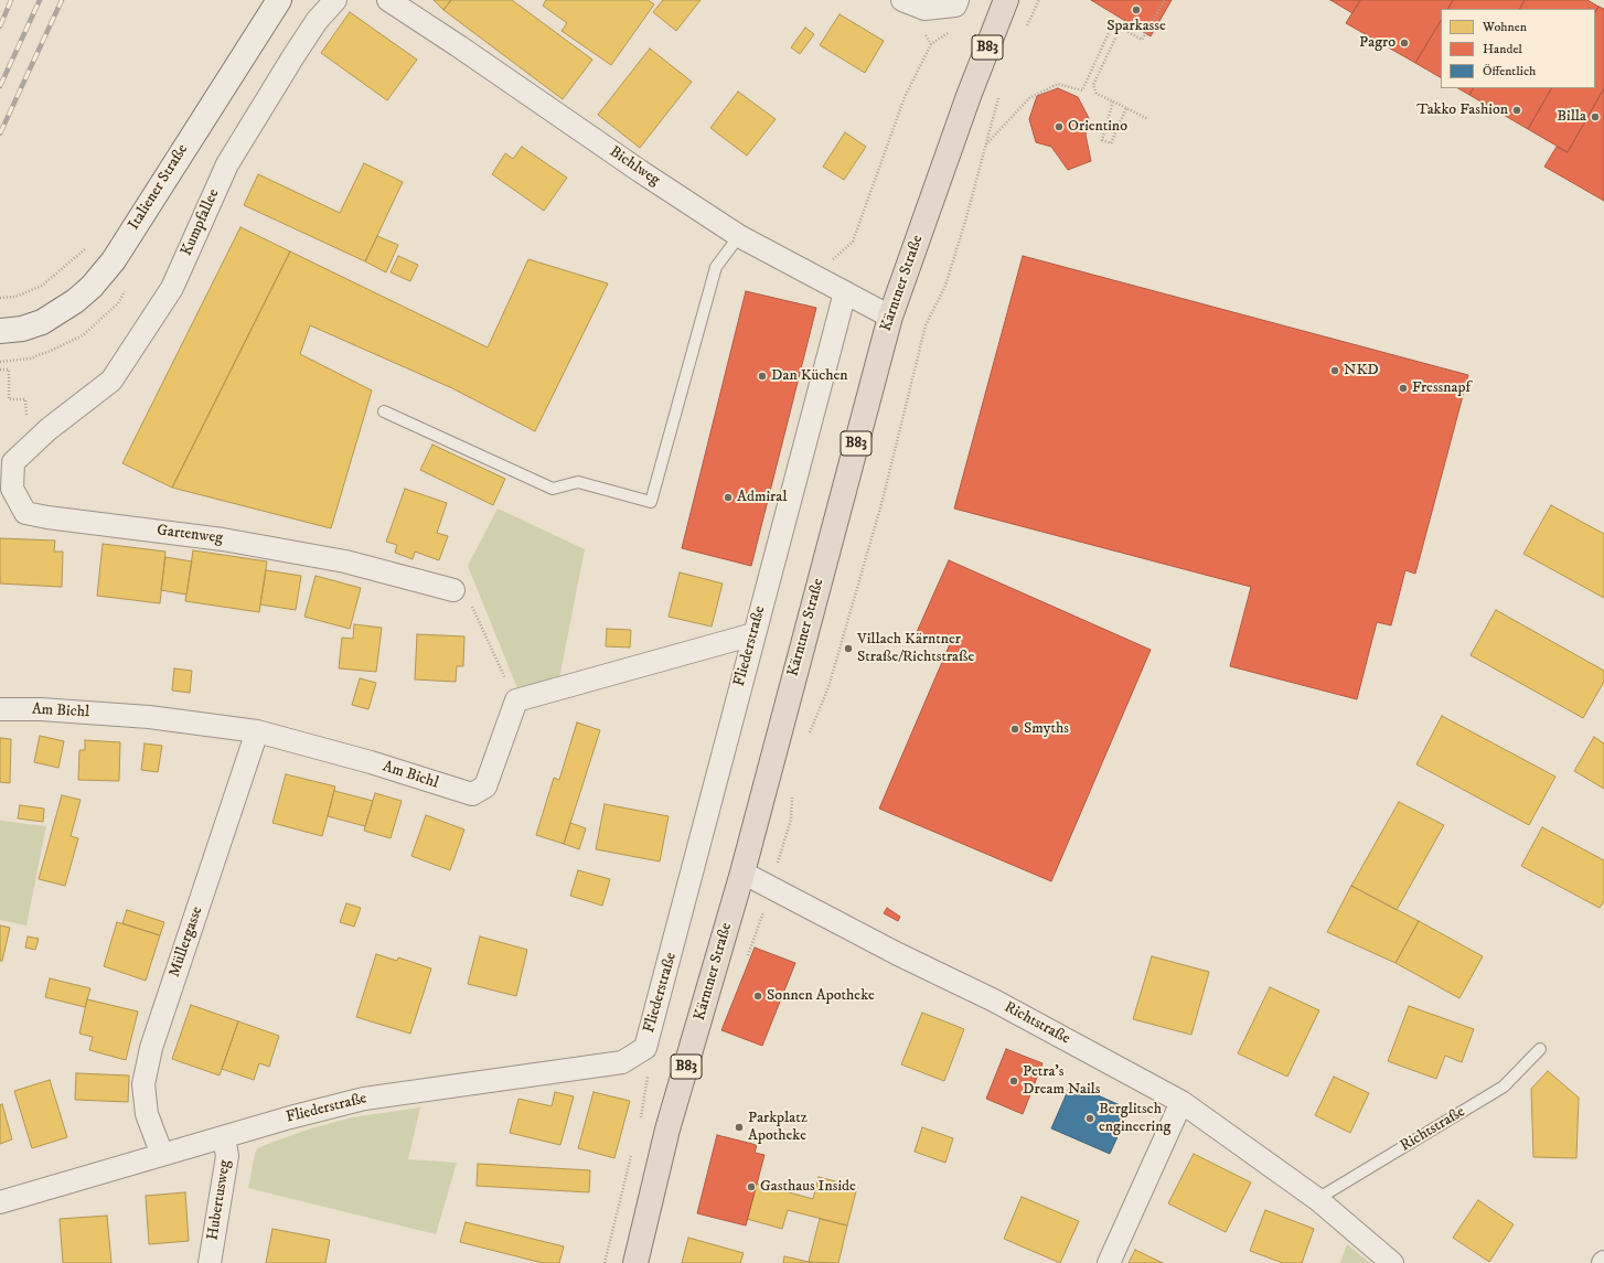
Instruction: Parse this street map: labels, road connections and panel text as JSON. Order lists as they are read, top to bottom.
{
  "streets": {
    "main road": ["B83", "Kärntner Straße"],
    "street": [
      "Bichlweg",
      "Italiener Straße",
      "Kumpfallee",
      "Gartenweg",
      "Fliederstraße",
      "Am Bichl",
      "Müllergasse",
      "Richtstraße",
      "Hubertusweg"
    ]
  },
  "crossings": [
    ["Bichlweg", "Kärntner Straße"],
    ["Bichlweg", "Fliederstraße"],
    ["Kumpfallee", "Gartenweg"],
    ["Kärntner Straße", "Richtstraße"],
    ["Fliederstraße", "Müllergasse"],
    ["Fliederstraße", "Hubertusweg"],
    ["Am Bichl", "Müllergasse"]
  ],
  "places": [
    "Sparkasse",
    "Pagro",
    "Takko Fashion",
    "Billa",
    "Orientino",
    "NKD",
    "Dan Küchen",
    "Fressnapf",
    "Admiral",
    "Villach Kärntner Straße/Richtstraße",
    "Smyths",
    "Sonnen Apotheke",
    "Petra's Dream Nails",
    "Berglitsch engineering",
    "Parkplatz Apotheke",
    "Gasthaus Inside"
  ],
  "legend": ["Wohnen", "Handel", "Öffentlich"]
}
